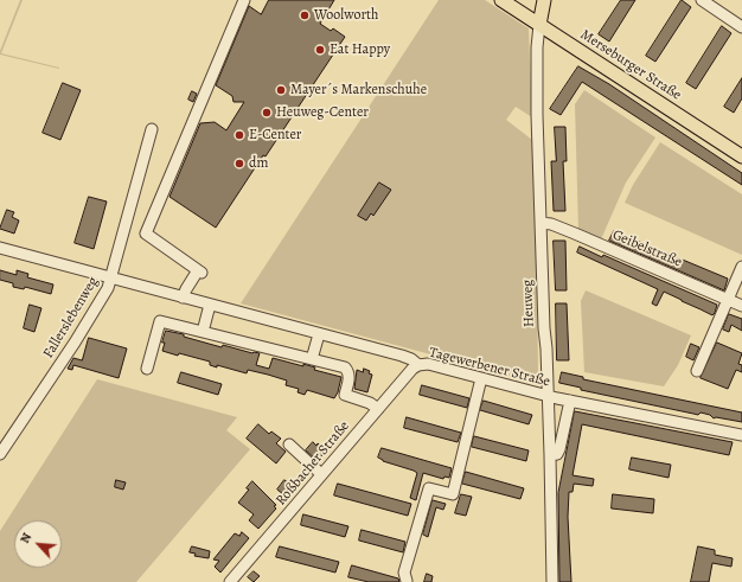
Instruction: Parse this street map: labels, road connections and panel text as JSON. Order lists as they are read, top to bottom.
{
  "streets": {
    "main road": ["Merseburger Straße"],
    "street": [
      "Geibelstraße",
      "Heuweg",
      "Fallerslebenweg",
      "Tagewerbener Straße",
      "Roßbacher Straße"
    ]
  },
  "crossings": [
    ["Merseburger Straße", "Heuweg"],
    ["Geibelstraße", "Heuweg"],
    ["Heuweg", "Tagewerbener Straße"],
    ["Fallerslebenweg", "Tagewerbener Straße"],
    ["Tagewerbener Straße", "Roßbacher Straße"]
  ],
  "places": [
    "Woolworth",
    "Eat Happy",
    "Mayer´s Markenschuhe",
    "Heuweg-Center",
    "E-Center",
    "dm"
  ],
  "north": "top left"
}
